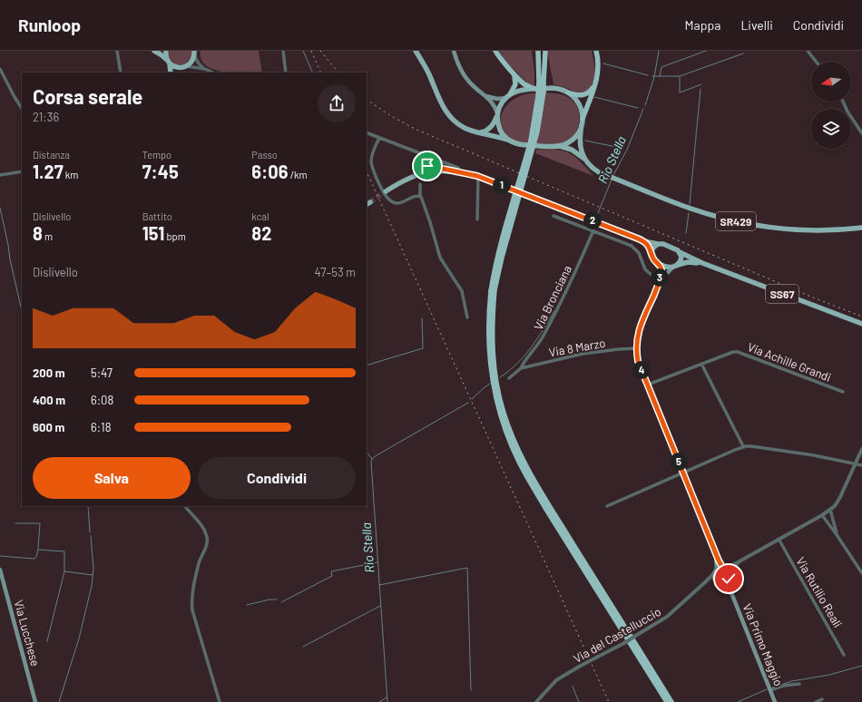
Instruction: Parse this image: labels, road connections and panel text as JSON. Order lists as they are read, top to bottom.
{
  "streets": {
    "main road": [
      "SR429",
      "SS67",
      "Via Lucchese",
      "Via Primo Maggio"
    ],
    "street": [
      "Via Bronciana",
      "Via 8 Marzo",
      "Via Achille Grandi",
      "Via Rutilio Reali",
      "Via del Castelluccio"
    ]
  },
  "crossings": [
    ["SS67", "Via Primo Maggio"],
    ["Via Bronciana", "Via 8 Marzo"],
    ["Via 8 Marzo", "Via Primo Maggio"],
    ["Via Achille Grandi", "Via Primo Maggio"],
    ["Via del Castelluccio", "Via Primo Maggio"]
  ],
  "water": ["Rio Stella"],
  "north": "left",
  "page": {
    "header": "Runloop",
    "nav": ["Mappa", "Livelli", "Condividi"],
    "heading": ["Corsa serale", "21:36"],
    "stats": [
      ["Distanza", "1.27 km"],
      ["Tempo", "7:45"],
      ["Passo", "6:06 /km"],
      ["Dislivello", "8 m"],
      ["Battito", "151 bpm"],
      ["kcal", "82"]
    ],
    "pins": [
      "1",
      "2",
      "3",
      "4",
      "5"
    ],
    "chart": ["Dislivello", "47–53 m"],
    "list": [
      {
        "name": "200 m",
        "note": "5:47"
      },
      {
        "name": "400 m",
        "note": "6:08"
      },
      {
        "name": "600 m",
        "note": "6:18"
      }
    ],
    "buttons": ["Salva", "Condividi"]
  }
}
